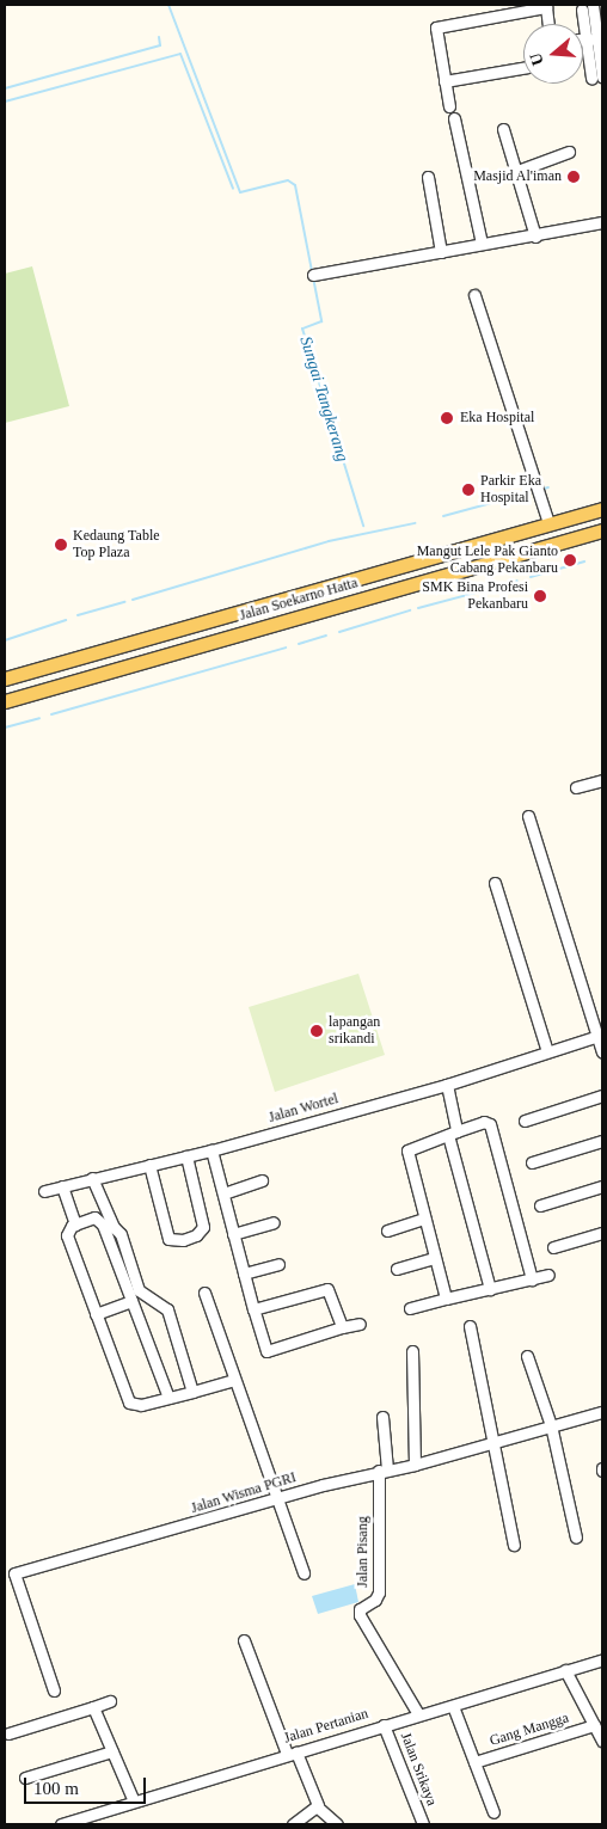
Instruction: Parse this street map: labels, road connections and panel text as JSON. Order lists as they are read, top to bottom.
{
  "streets": {
    "main road": ["Jalan Soekarno Hatta"],
    "street": [
      "Jalan Wortel",
      "Jalan Wisma PGRI",
      "Jalan Pisang",
      "Jalan Pertanian",
      "Gang Mangga",
      "Jalan Srikaya"
    ]
  },
  "crossings": [
    ["Jalan Wisma PGRI", "Jalan Pisang"],
    ["Jalan Pisang", "Jalan Pertanian"],
    ["Jalan Pertanian", "Jalan Srikaya"]
  ],
  "water": ["Sungai Tangkerang"],
  "places": [
    "Masjid Al'iman",
    "Eka Hospital",
    "Parkir Eka Hospital",
    "Kedaung Table Top Plaza",
    "Mangut Lele Pak Gianto Cabang Pekanbaru",
    "SMK Bina Profesi Pekanbaru",
    "lapangan srikandi"
  ],
  "scale_bar": "100 m",
  "north": "left"
}
